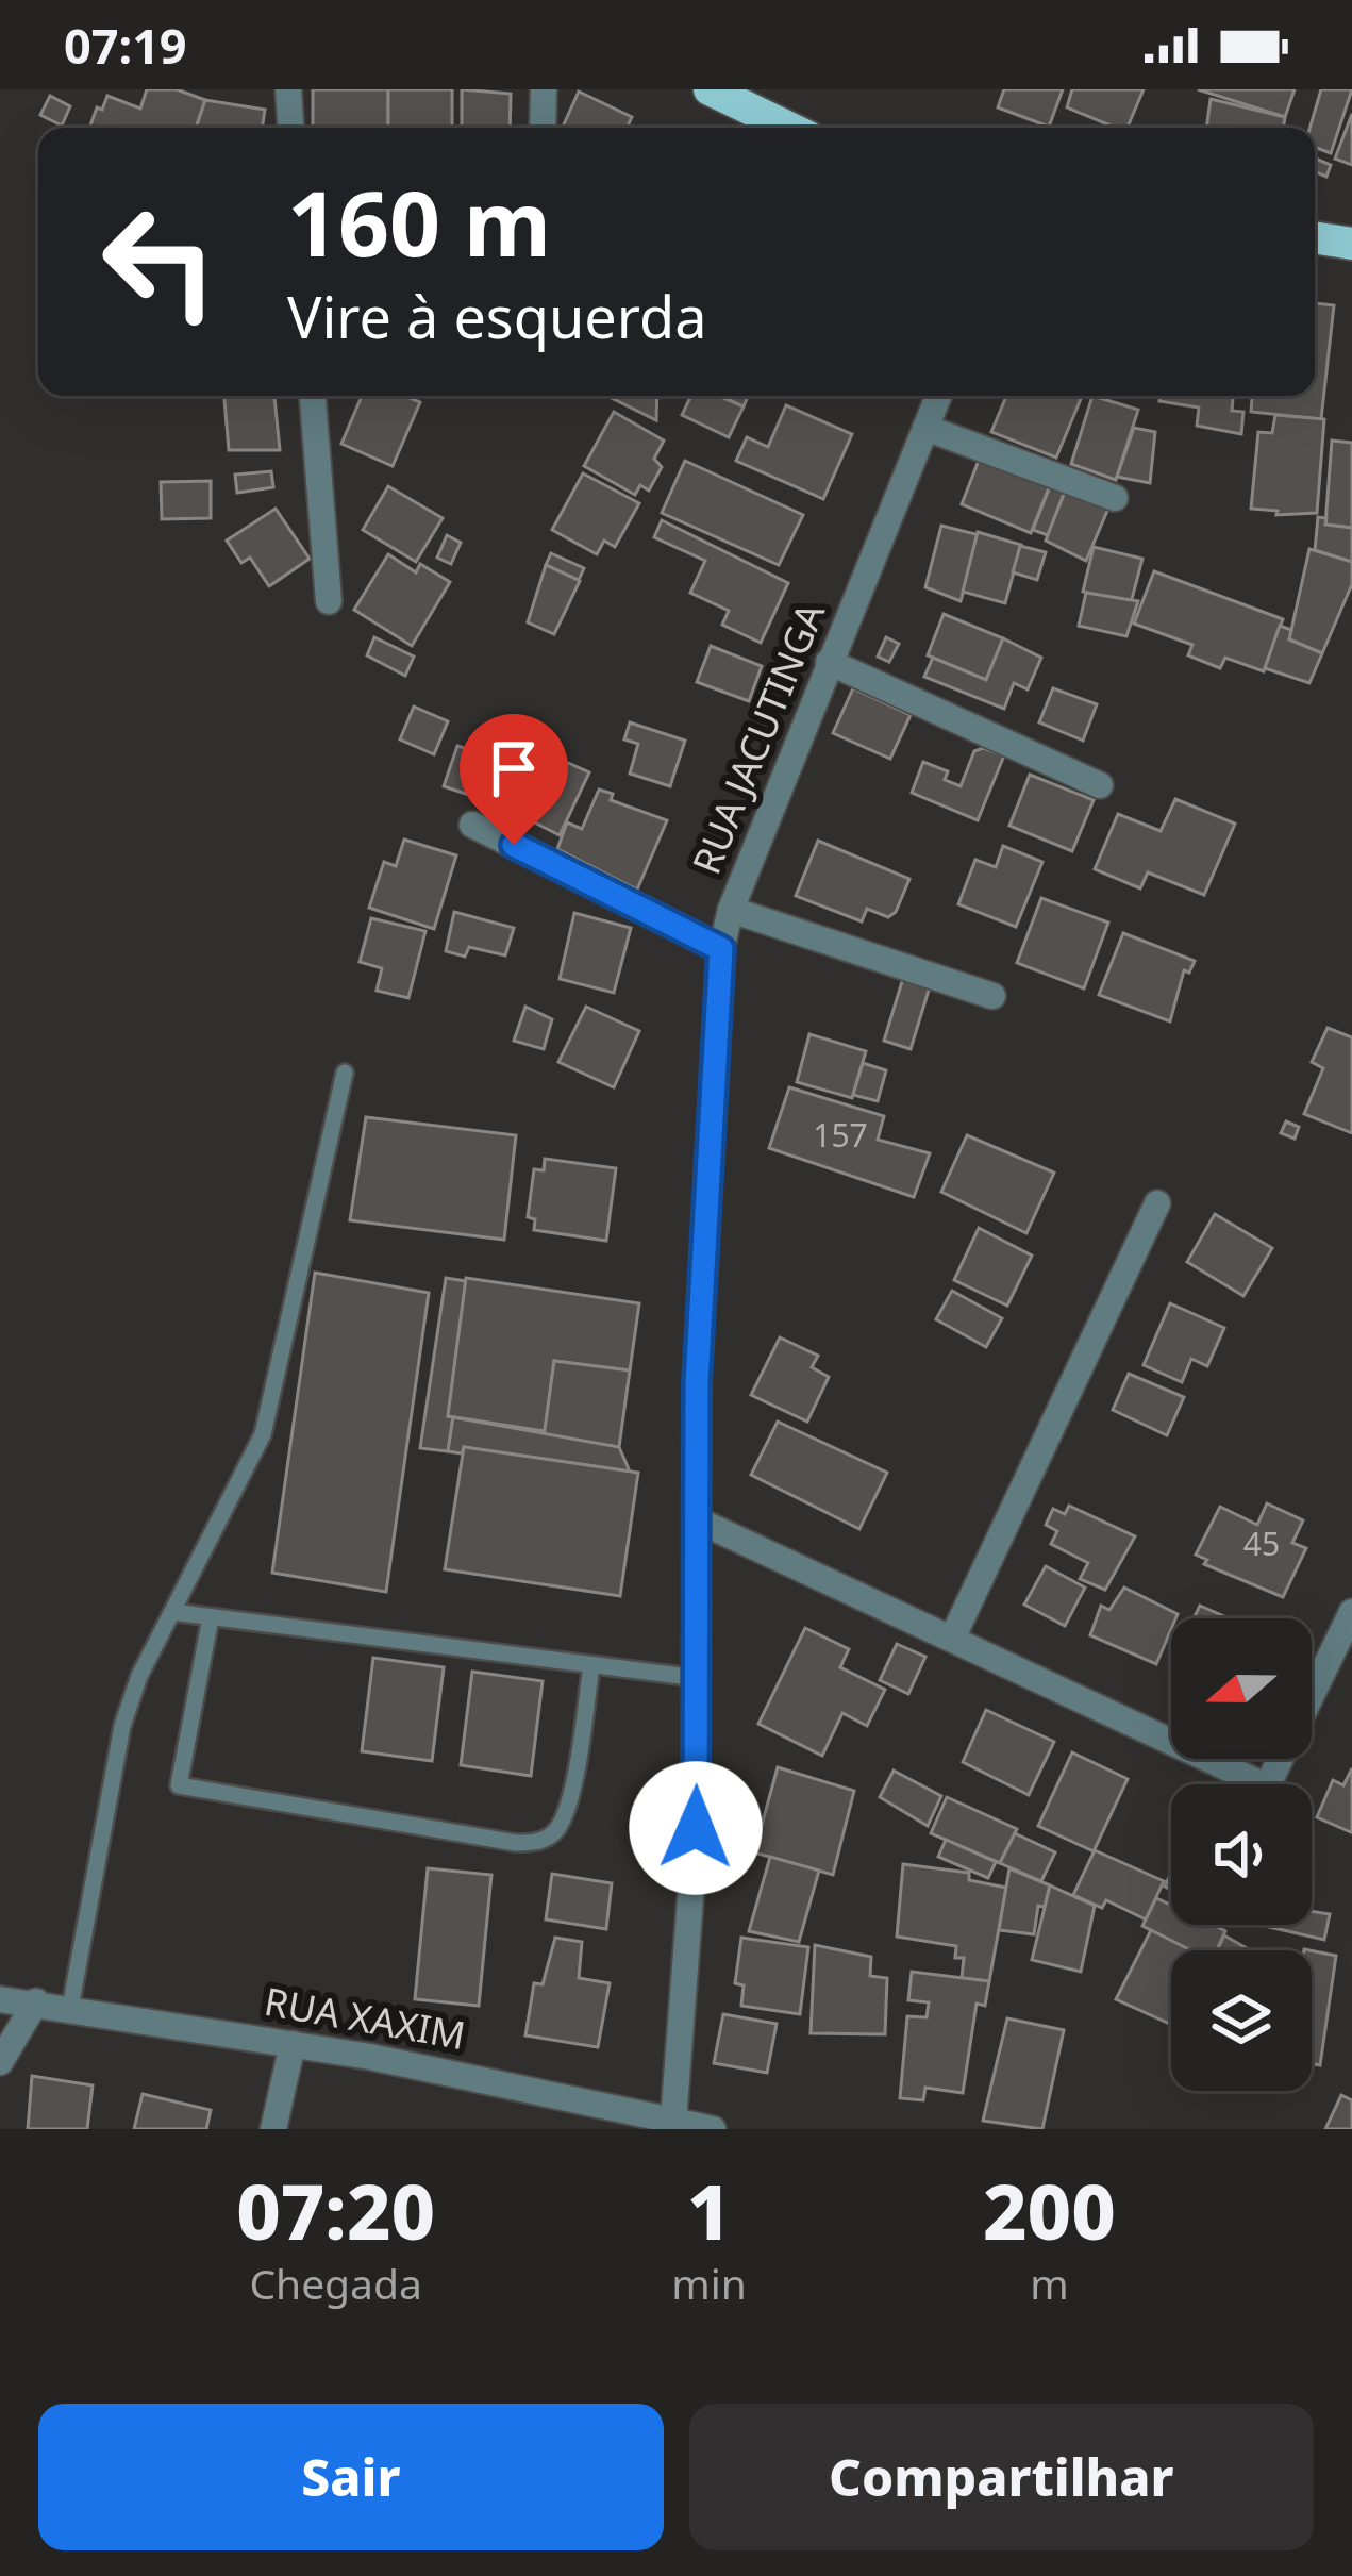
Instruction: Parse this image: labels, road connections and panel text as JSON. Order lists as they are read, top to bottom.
{
  "streets": {
    "street": ["RUA JACUTINGA", "RUA XAXIM"]
  },
  "crossings": [
    ["RUA JACUTINGA", "RUA XAXIM"]
  ],
  "house_numbers": ["157", "45"],
  "north": "left",
  "page": {
    "status": "07:19",
    "turn": ["160 m", "Vire à esquerda"],
    "eta": [
      "07:20",
      "Chegada",
      "1",
      "min",
      "200",
      "m"
    ],
    "buttons": ["Sair", "Compartilhar"]
  }
}
